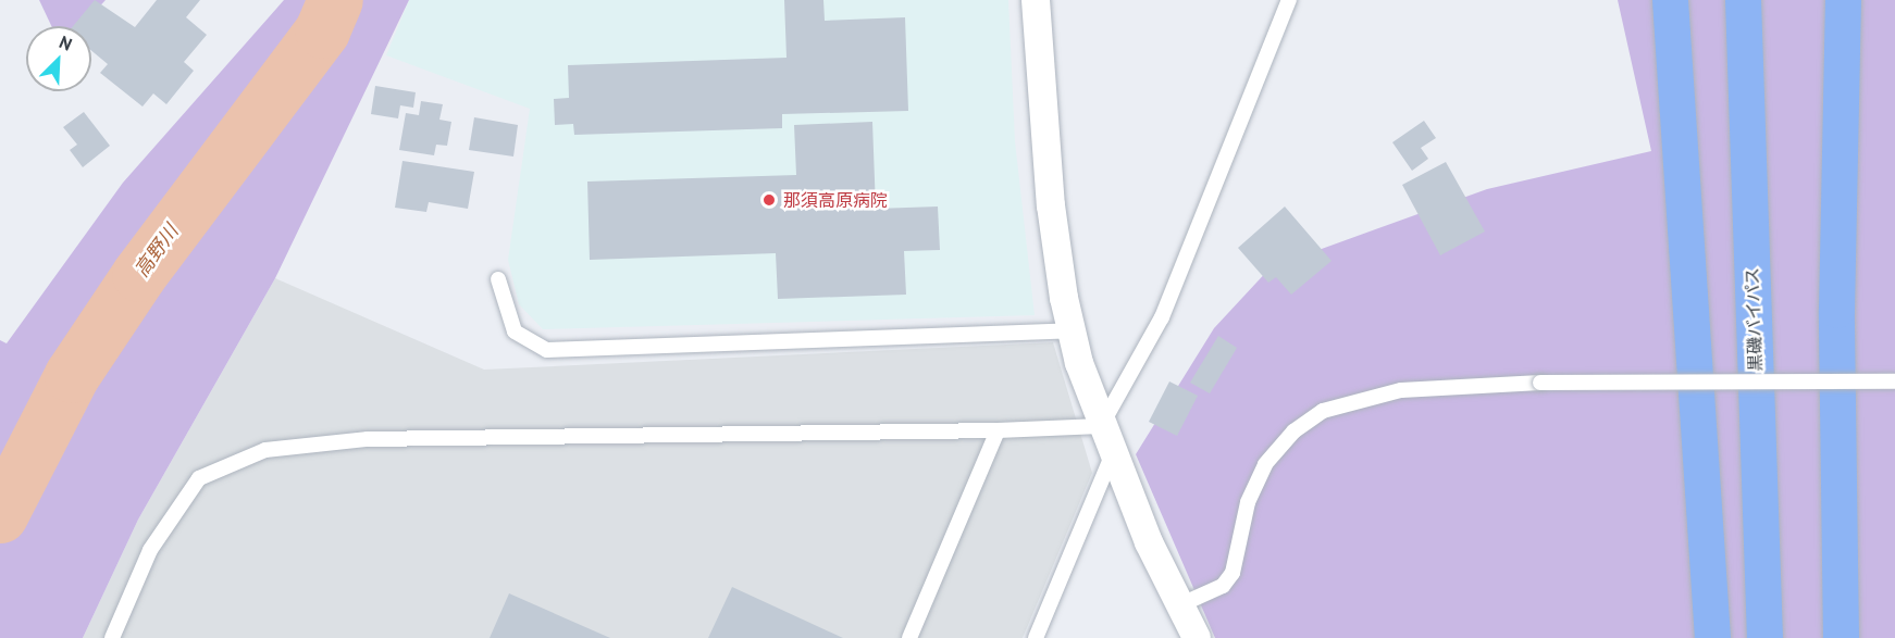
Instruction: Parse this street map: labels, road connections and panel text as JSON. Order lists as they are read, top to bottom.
{
  "streets": {
    "highway": ["黒磯バイパス"]
  },
  "water": ["高野川"],
  "places": ["那須高原病院"],
  "north": "top right"
}
